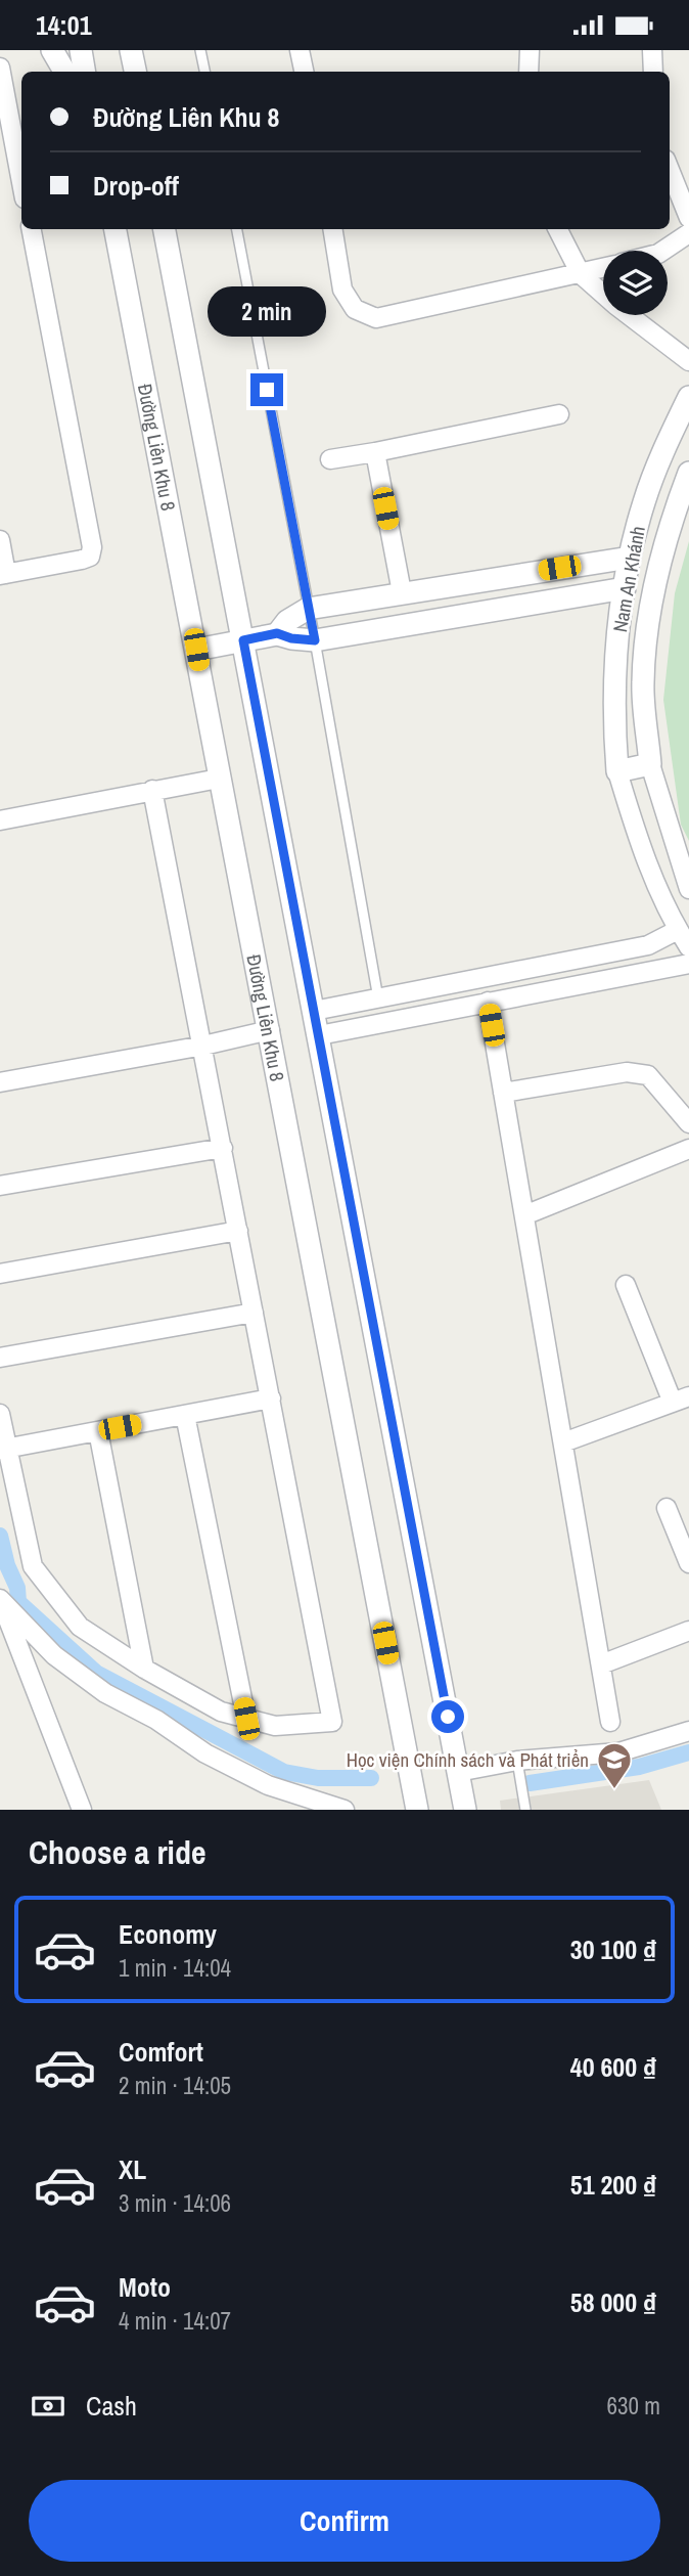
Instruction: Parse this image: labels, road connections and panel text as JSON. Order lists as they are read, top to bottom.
{
  "streets": {
    "street": ["Đường Liên Khu 8", "Nam An Khánh"]
  },
  "places": {
    "school or university": ["Học viện Chính sách và Phát triển"]
  },
  "page": {
    "status": "14:01",
    "banner": ["Đường Liên Khu 8", "Drop-off"],
    "bubble": "2 min",
    "heading": "Choose a ride",
    "list": [
      {
        "name": "Economy",
        "note": "1 min · 14:04",
        "value": "30 100 ₫"
      },
      {
        "name": "Comfort",
        "note": "2 min · 14:05",
        "value": "40 600 ₫"
      },
      {
        "name": "XL",
        "note": "3 min · 14:06",
        "value": "51 200 ₫"
      },
      {
        "name": "Moto",
        "note": "4 min · 14:07",
        "value": "58 000 ₫"
      }
    ],
    "pay": ["Cash", "630 m"],
    "buttons": "Confirm"
  }
}
